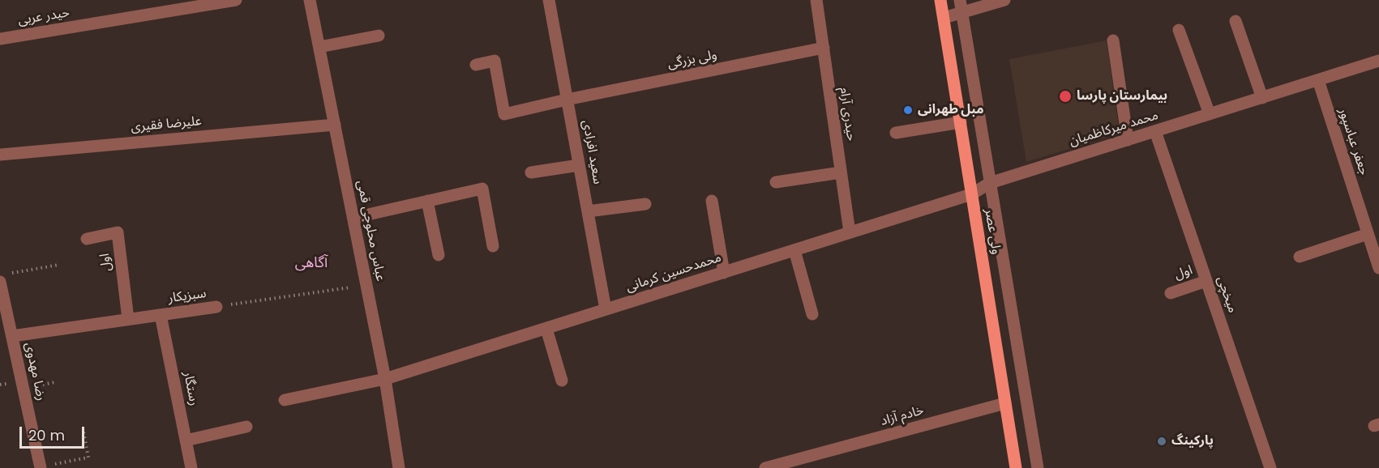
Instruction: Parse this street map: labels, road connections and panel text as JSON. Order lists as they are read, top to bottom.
{
  "streets": {
    "main road": ["ولی عصر"],
    "street": [
      "حیدر عربی",
      "ولی بزرگی",
      "حیدری آرام",
      "علیرضا فقیری",
      "محمد میرکاظمیان",
      "جعفر عباسپور",
      "سعید افرادی",
      "عباس محلوجی قمی",
      "اول",
      "محمدحسین کرمانی",
      "میخچی",
      "سبزیکار",
      "رضا مهدوی",
      "رستگار",
      "خادم آزاد"
    ]
  },
  "crossings": [
    ["ولی بزرگی", "حیدری آرام"],
    ["ولی بزرگی", "سعید افرادی"],
    ["حیدری آرام", "محمدحسین کرمانی"],
    ["علیرضا فقیری", "عباس محلوجی قمی"],
    ["محمد میرکاظمیان", "جعفر عباسپور"],
    ["محمد میرکاظمیان", "ولی عصر"],
    ["محمد میرکاظمیان", "محمدحسین کرمانی"],
    ["محمد میرکاظمیان", "میخچی"],
    ["سعید افرادی", "محمدحسین کرمانی"],
    ["عباس محلوجی قمی", "محمدحسین کرمانی"],
    ["عباس محلوجی قمی", "سبزیکار"],
    ["ولی عصر", "محمدحسین کرمانی"],
    ["ولی عصر", "خادم آزاد"],
    ["اول", "میخچی"],
    ["اول", "سبزیکار"],
    ["سبزیکار", "رضا مهدوی"],
    ["سبزیکار", "رستگار"]
  ],
  "districts": ["آگاهی"],
  "places": ["بیمارستان پارسا", "مبل طهرانی", "پارکینگ"],
  "scale_bar": "20 m"
}
